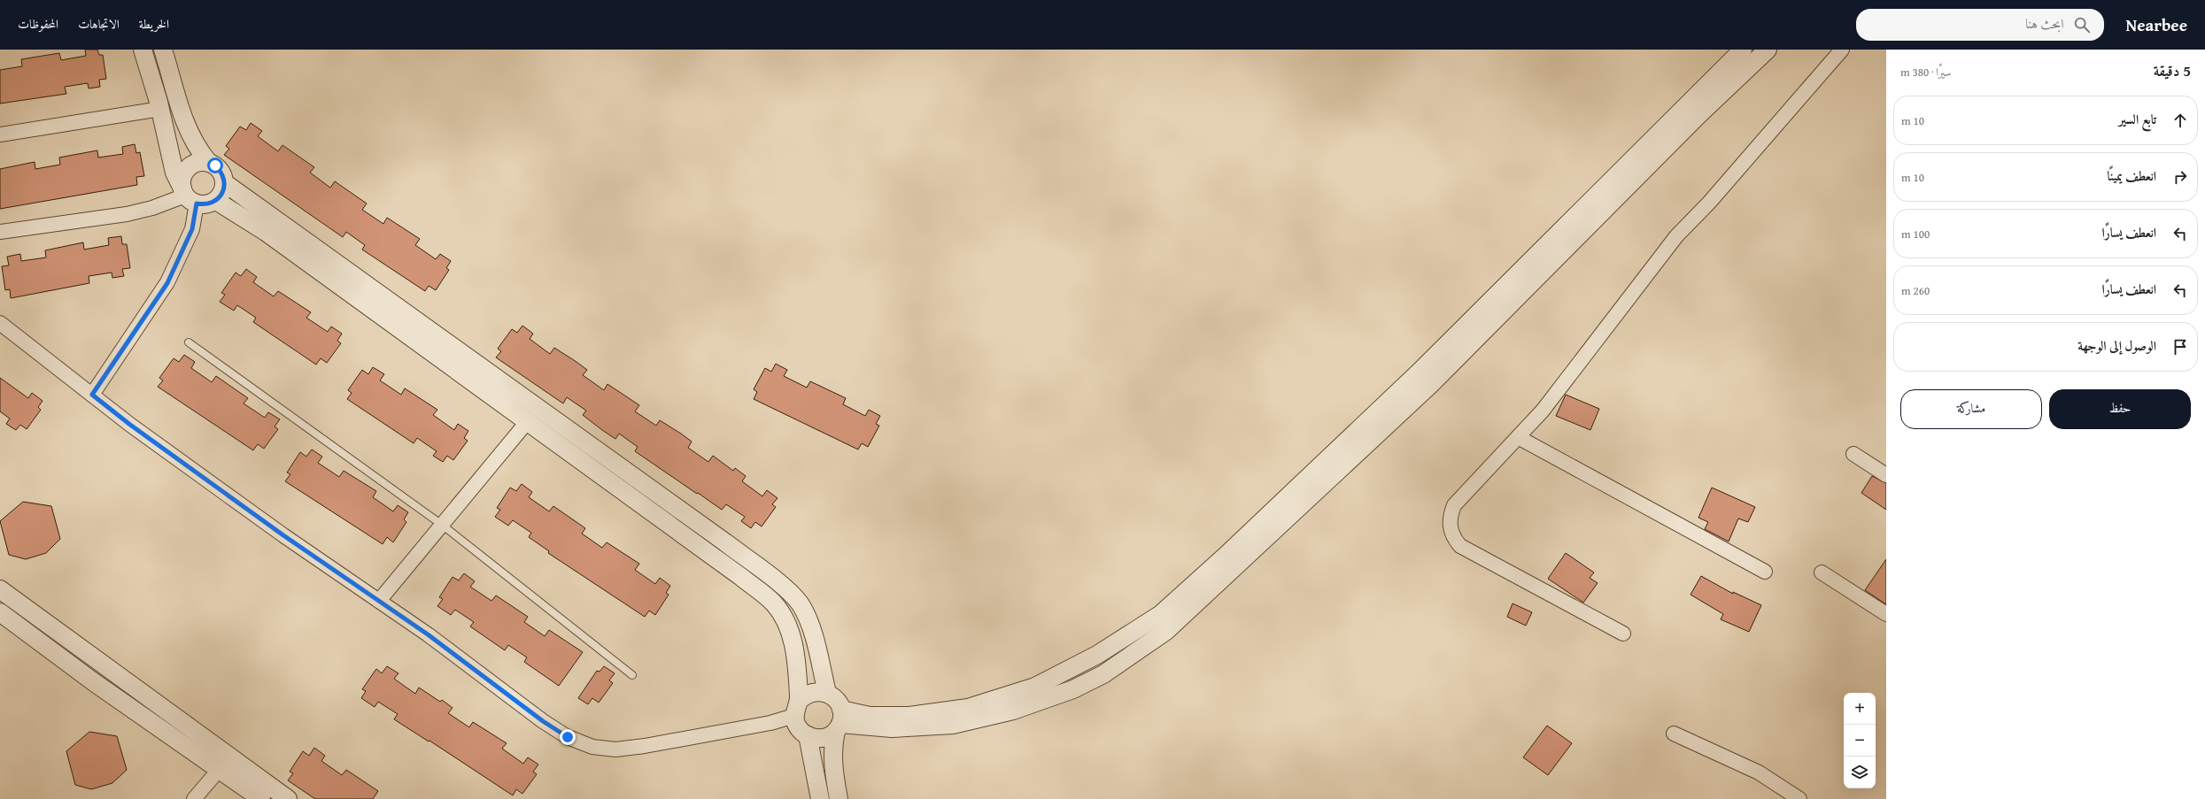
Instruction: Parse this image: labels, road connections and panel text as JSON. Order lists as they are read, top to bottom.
{
  "page": {
    "header": "Nearbee",
    "search": "ابحث هنا",
    "nav": ["الخريطة", "الاتجاهات", "المحفوظات"],
    "heading": ["5 دقيقة", "سيرًا · 380 m"],
    "list": [
      ["تابع السير", "10 m"],
      ["انعطف يمينًا", "10 m"],
      ["انعطف يسارًا", "100 m"],
      ["انعطف يسارًا", "260 m"],
      "الوصول إلى الوجهة"
    ],
    "buttons": ["حفظ", "مشاركة"],
    "map_buttons": ["+", "−"]
  }
}
